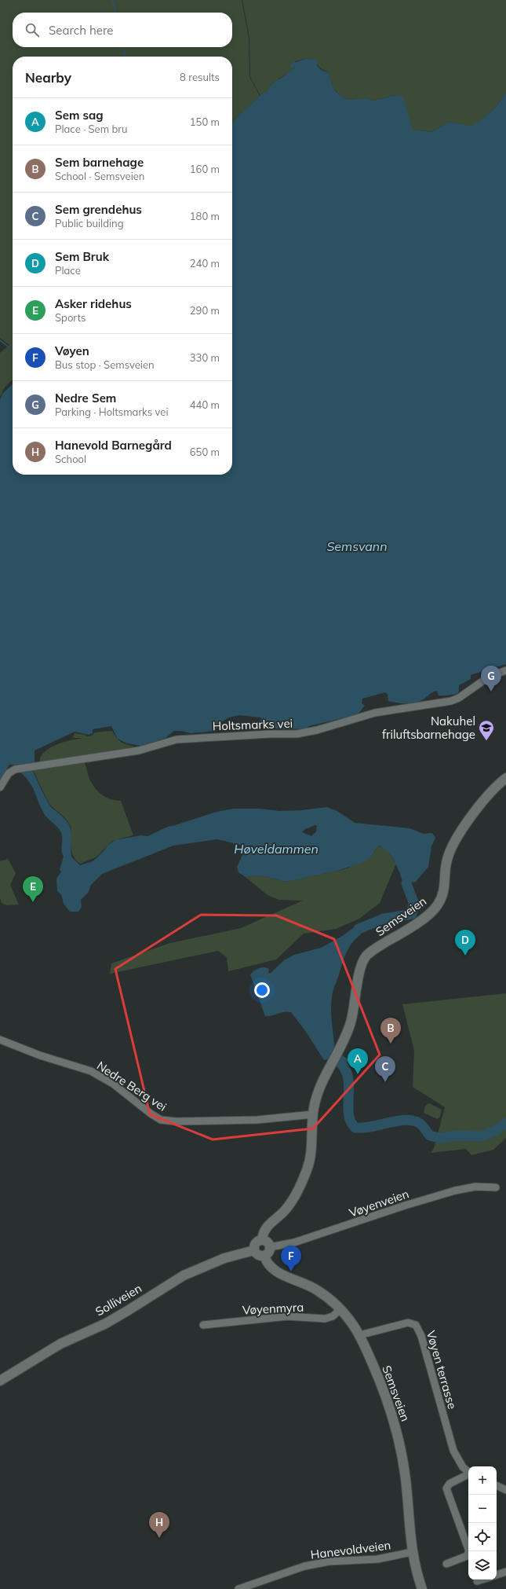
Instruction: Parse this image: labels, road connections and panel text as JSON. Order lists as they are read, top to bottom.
{
  "streets": {
    "main road": ["Semsveien", "Solliveien"],
    "street": [
      "Holtsmarks vei",
      "Nedre Berg vei",
      "Vøyenveien",
      "Vøyenmyra",
      "Vøyen terrasse",
      "Hanevoldveien"
    ]
  },
  "crossings": [
    ["Semsveien", "Nedre Berg vei"],
    ["Semsveien", "Vøyenveien"],
    ["Semsveien", "Solliveien"],
    ["Semsveien", "Vøyenmyra"],
    ["Semsveien", "Vøyen terrasse"],
    ["Semsveien", "Hanevoldveien"],
    ["Vøyenveien", "Solliveien"]
  ],
  "water": ["Semsvann", "Høveldammen"],
  "places": {
    "school or university": ["Nakuhel friluftsbarnehage"]
  },
  "page": {
    "search": "Search here",
    "heading": ["Nearby", "8 results"],
    "list": [
      {
        "mark": "A",
        "name": "Sem sag",
        "note": "Place · Sem bru",
        "value": "150 m"
      },
      {
        "mark": "B",
        "name": "Sem barnehage",
        "note": "School · Semsveien",
        "value": "160 m"
      },
      {
        "mark": "C",
        "name": "Sem grendehus",
        "note": "Public building",
        "value": "180 m"
      },
      {
        "mark": "D",
        "name": "Sem Bruk",
        "note": "Place",
        "value": "240 m"
      },
      {
        "mark": "E",
        "name": "Asker ridehus",
        "note": "Sports",
        "value": "290 m"
      },
      {
        "mark": "F",
        "name": "Vøyen",
        "note": "Bus stop · Semsveien",
        "value": "330 m"
      },
      {
        "mark": "G",
        "name": "Nedre Sem",
        "note": "Parking · Holtsmarks vei",
        "value": "440 m"
      },
      {
        "mark": "H",
        "name": "Hanevold Barnegård",
        "note": "School",
        "value": "650 m"
      }
    ],
    "pins": [
      "G",
      "E",
      "D",
      "B",
      "A",
      "C",
      "F",
      "H"
    ],
    "map_buttons": ["+", "−"]
  }
}
